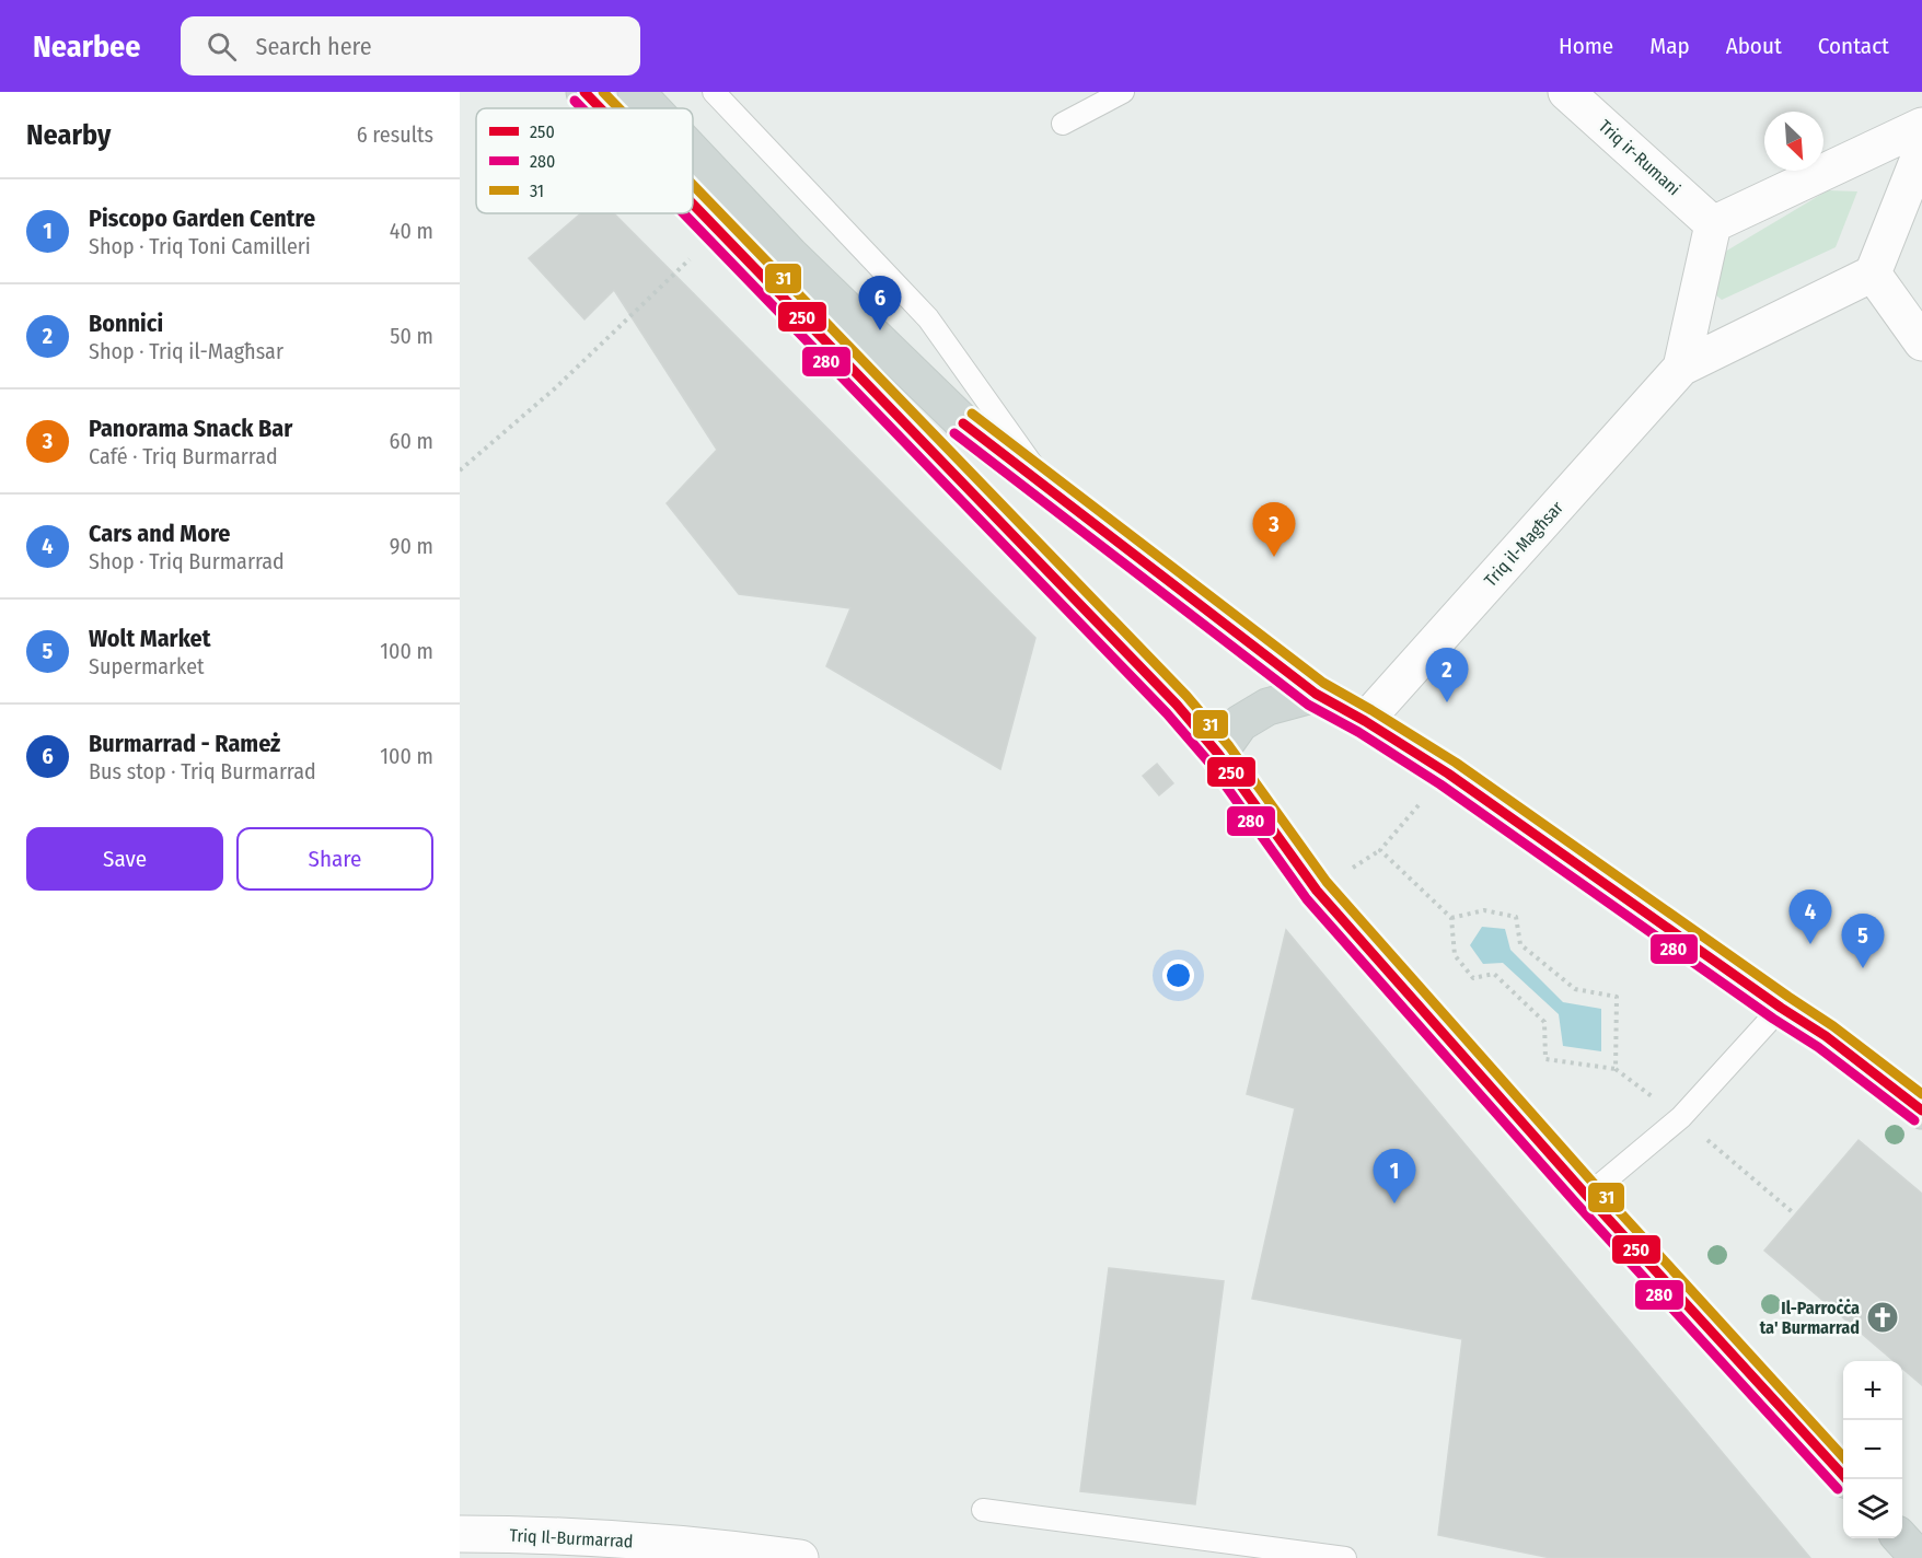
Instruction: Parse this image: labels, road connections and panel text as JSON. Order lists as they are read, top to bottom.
{
  "streets": {
    "street": ["Triq ir-Rumani", "Triq il-Magħsar", "Triq Il-Burmarrad"]
  },
  "crossings": [
    ["Triq ir-Rumani", "Triq il-Magħsar"]
  ],
  "places": {
    "church": ["Il-Parroċċa ta' Burmarrad"]
  },
  "lines": ["transit line 250", "transit line 31", "transit line 280"],
  "legend": ["250", "280", "31"],
  "north": "bottom right",
  "page": {
    "header": "Nearbee",
    "search": "Search here",
    "nav": [
      "Home",
      "Map",
      "About",
      "Contact"
    ],
    "heading": ["Nearby", "6 results"],
    "list": [
      {
        "mark": "1",
        "name": "Piscopo Garden Centre",
        "note": "Shop · Triq Toni Camilleri",
        "value": "40 m"
      },
      {
        "mark": "2",
        "name": "Bonnici",
        "note": "Shop · Triq il-Magħsar",
        "value": "50 m"
      },
      {
        "mark": "3",
        "name": "Panorama Snack Bar",
        "note": "Café · Triq Burmarrad",
        "value": "60 m"
      },
      {
        "mark": "4",
        "name": "Cars and More",
        "note": "Shop · Triq Burmarrad",
        "value": "90 m"
      },
      {
        "mark": "5",
        "name": "Wolt Market",
        "note": "Supermarket",
        "value": "100 m"
      },
      {
        "mark": "6",
        "name": "Burmarrad - Rameż",
        "note": "Bus stop · Triq Burmarrad",
        "value": "100 m"
      }
    ],
    "pins": [
      "6",
      "3",
      "2",
      "4",
      "5",
      "1"
    ],
    "buttons": ["Save", "Share"],
    "map_buttons": ["+", "−"]
  }
}
